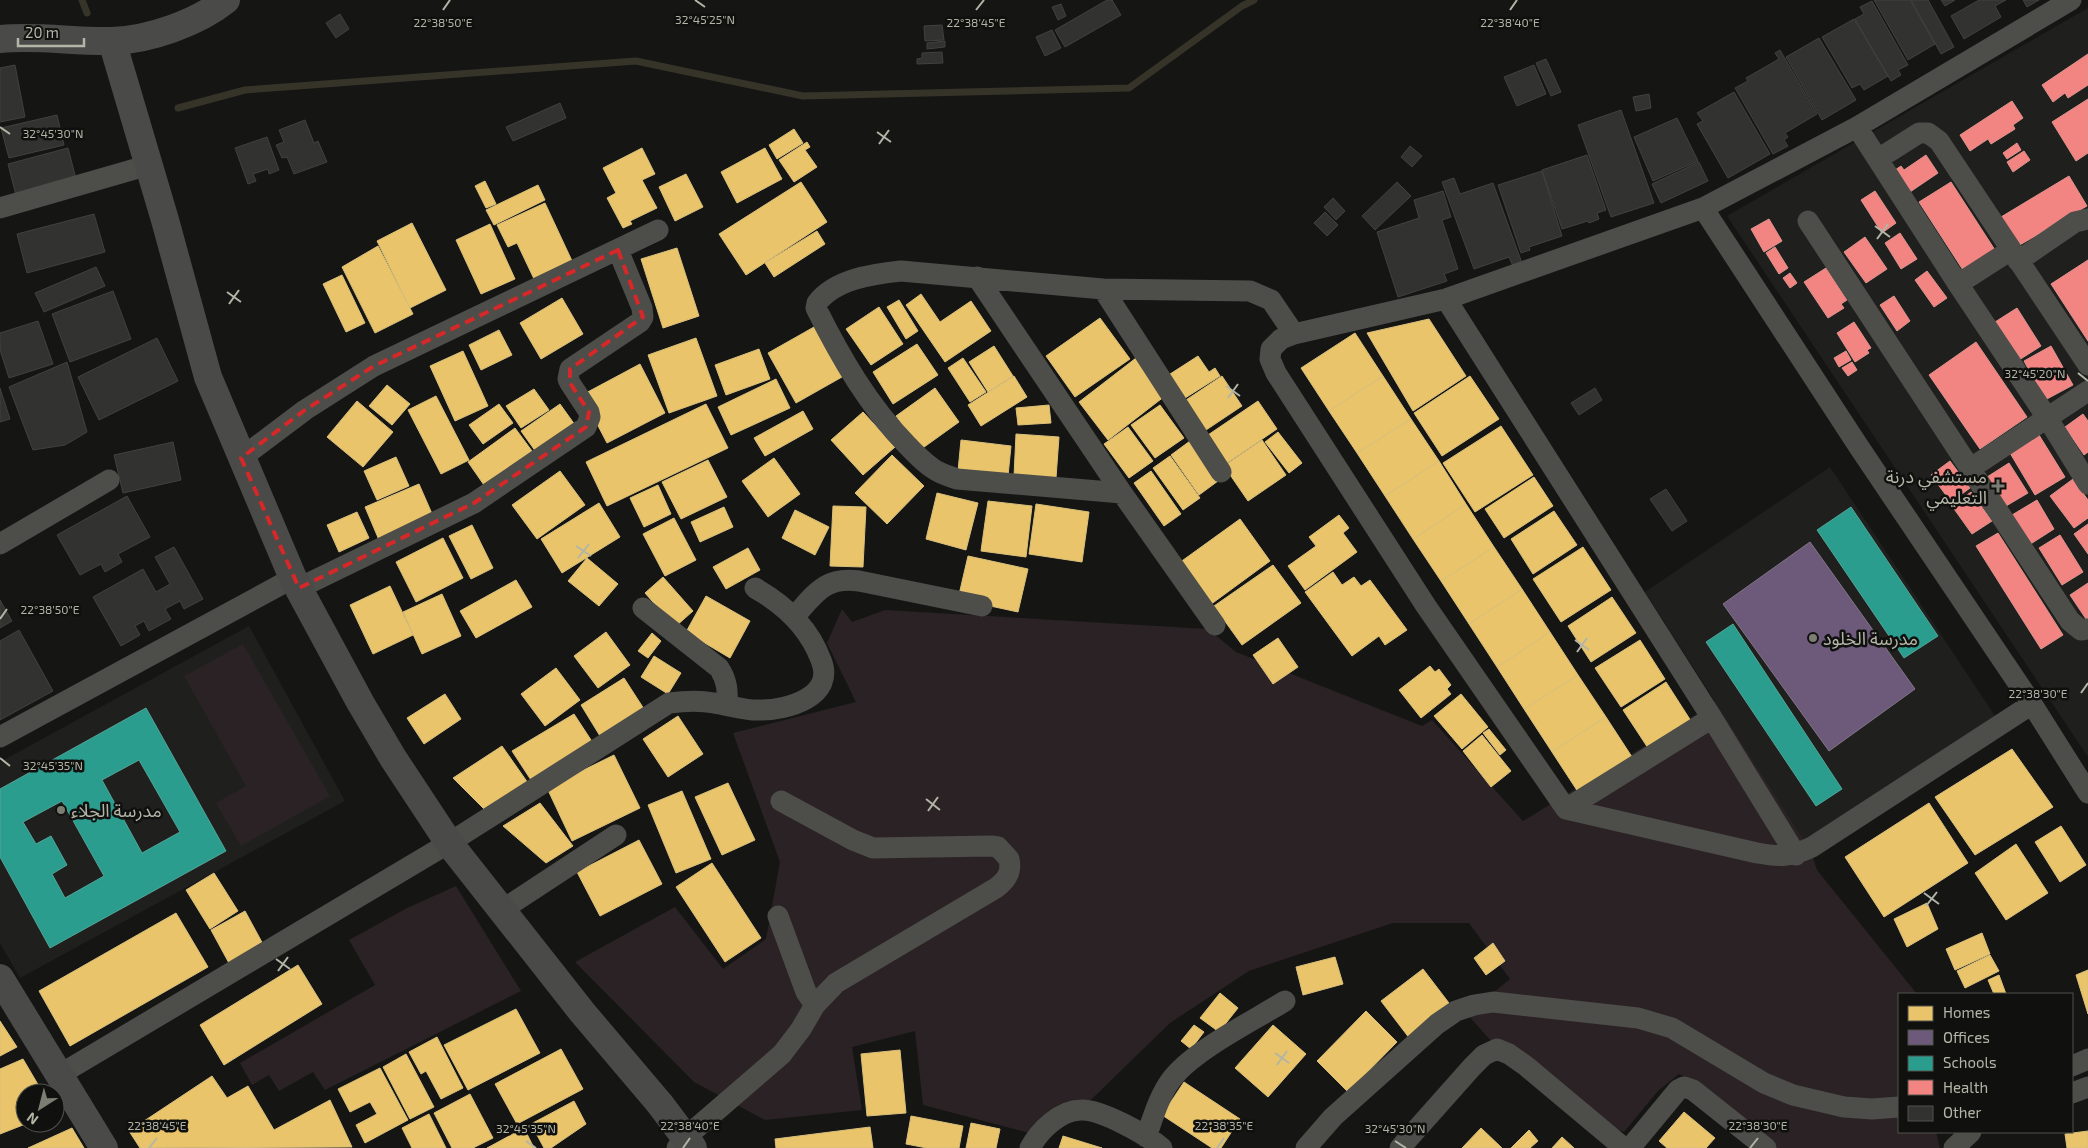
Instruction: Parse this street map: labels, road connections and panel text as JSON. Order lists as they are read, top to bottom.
{
  "places": {
    "health": ["مستشفي درنة التعليمي"],
    "other": ["مدرسة الخلود", "مدرسة الجلاء"]
  },
  "legend": [
    "Homes",
    "Offices",
    "Schools",
    "Health",
    "Other"
  ],
  "scale_bar": "20 m",
  "north": "bottom left",
  "coordinates": [
    "32°45'25\"N",
    "22°38'50\"E",
    "22°38'45\"E",
    "22°38'40\"E",
    "32°45'30\"N",
    "32°45'20\"N",
    "22°38'30\"E",
    "32°45'35\"N",
    "22°38'35\"E"
  ]
}
